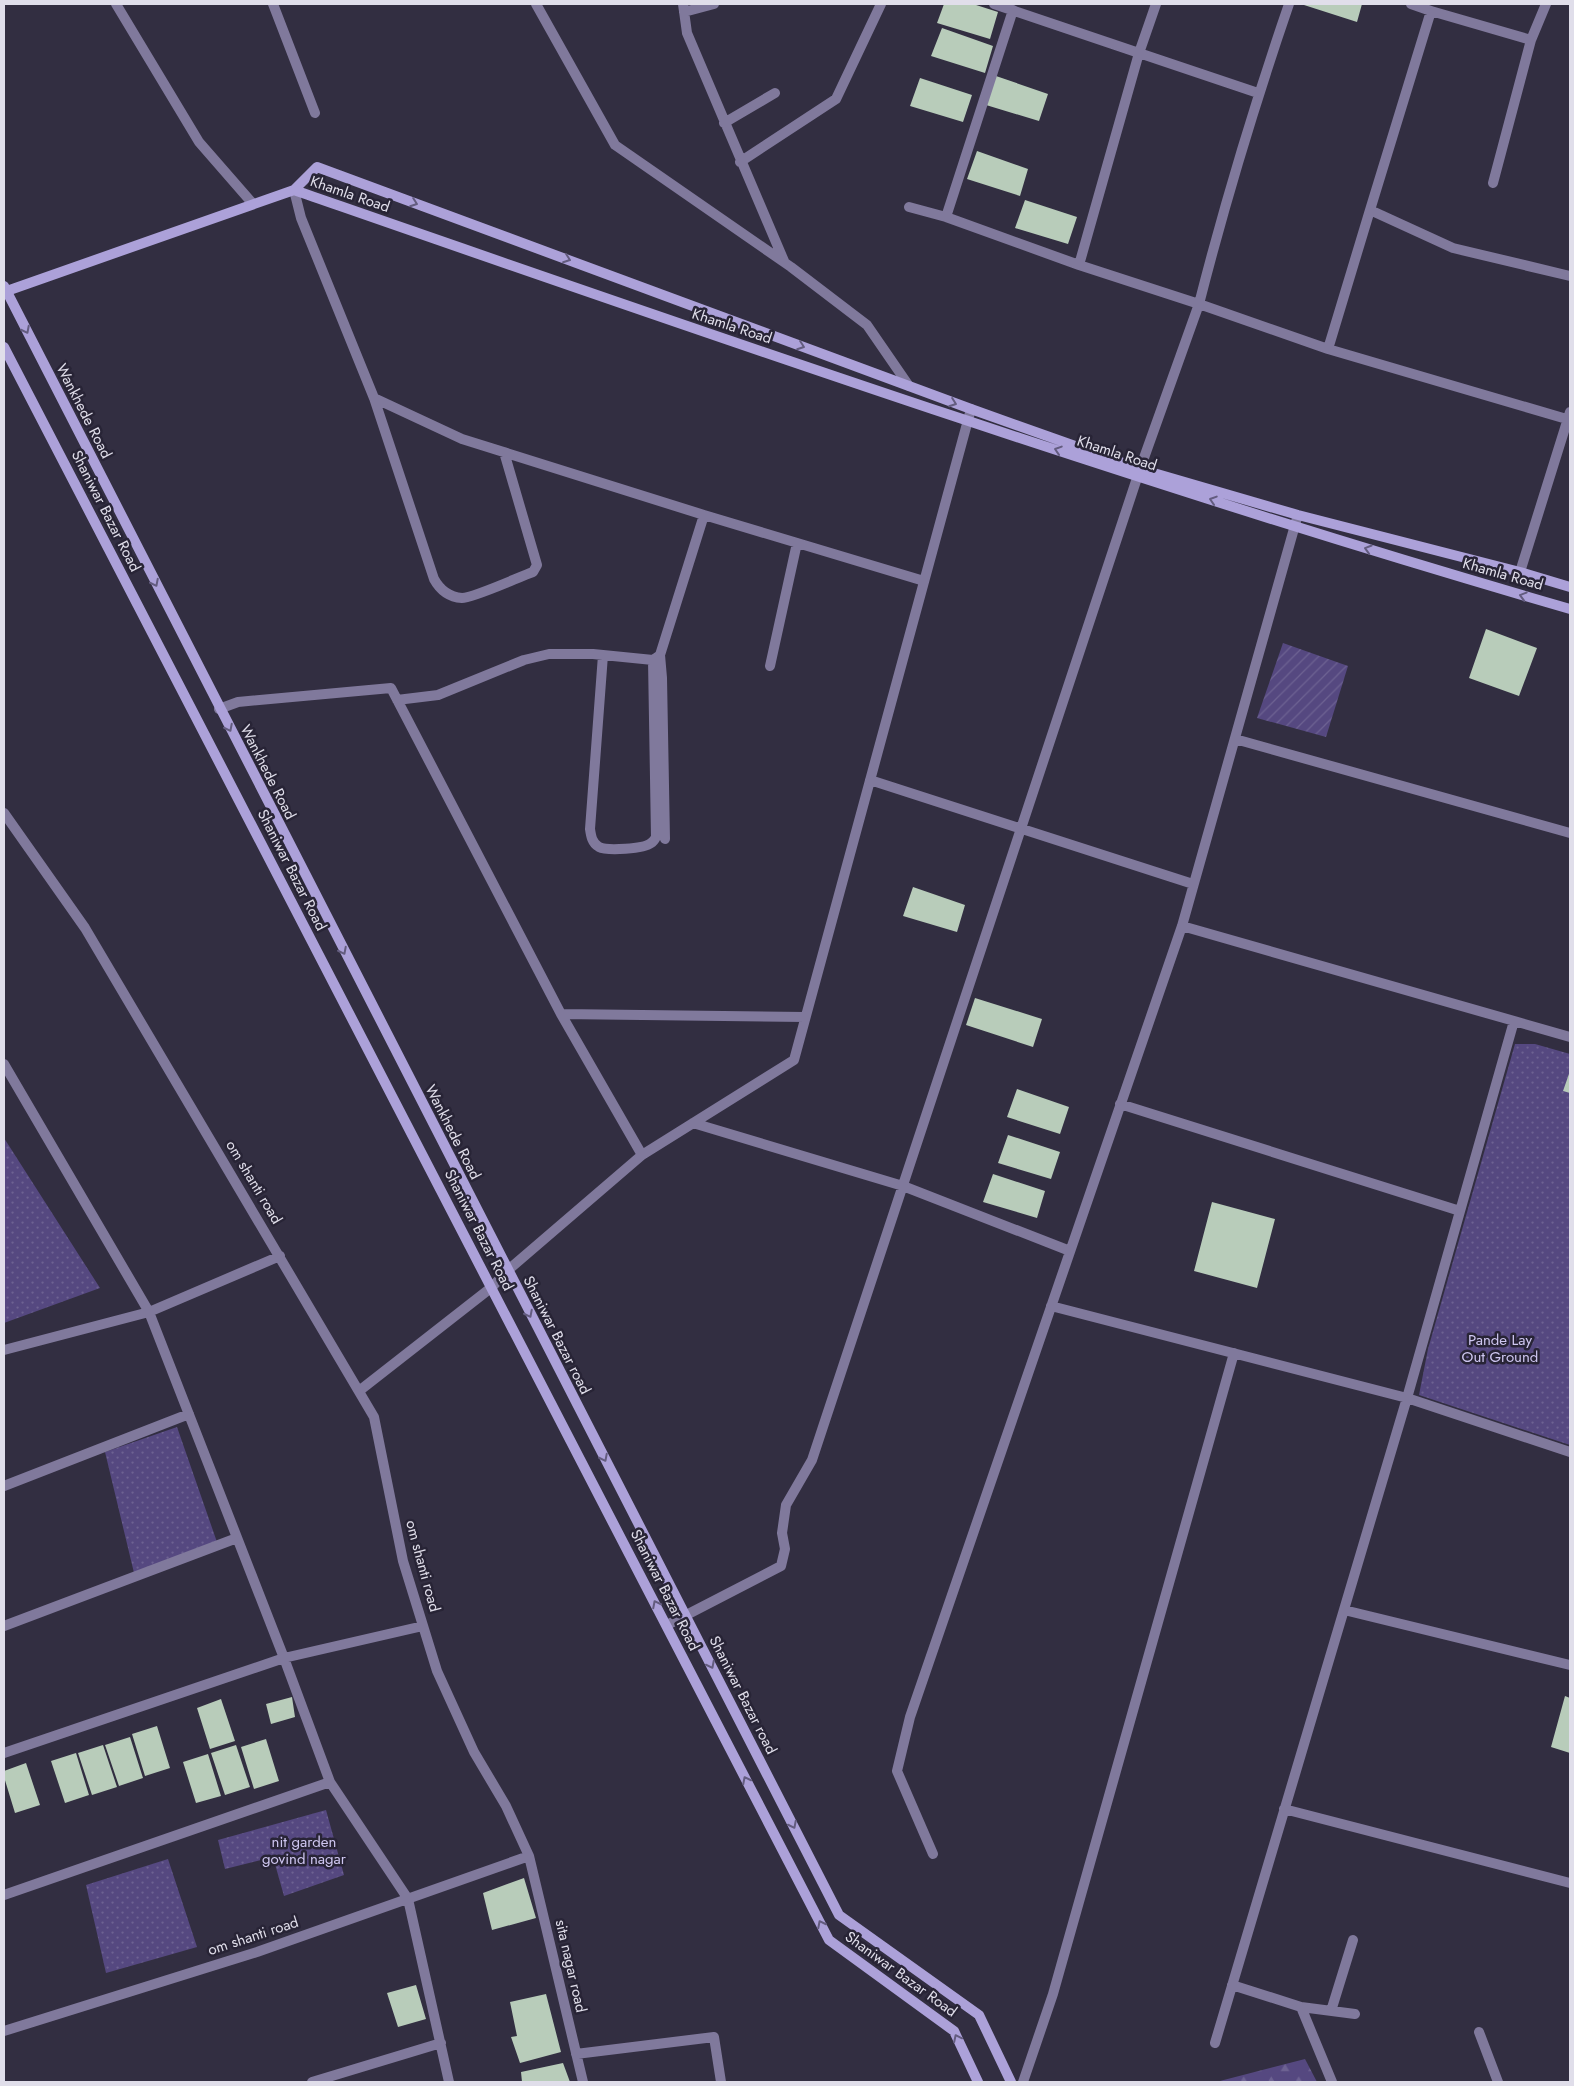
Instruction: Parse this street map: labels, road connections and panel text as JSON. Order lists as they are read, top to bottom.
{
  "streets": {
    "main road": [
      "Khamla Road",
      "Wankhede Road",
      "Shaniwar Bazar Road",
      "Shaniwar Bazar road"
    ],
    "street": ["om shanti road", "sita nagar road"]
  },
  "crossings": [
    ["Wankhede Road", "Shaniwar Bazar road"],
    ["om shanti road", "sita nagar road"]
  ],
  "one_way": ["Wankhede Road", "Shaniwar Bazar Road", "Shaniwar Bazar road"],
  "parks": ["Pande Lay Out Ground", "nit garden govind nagar"]
}
